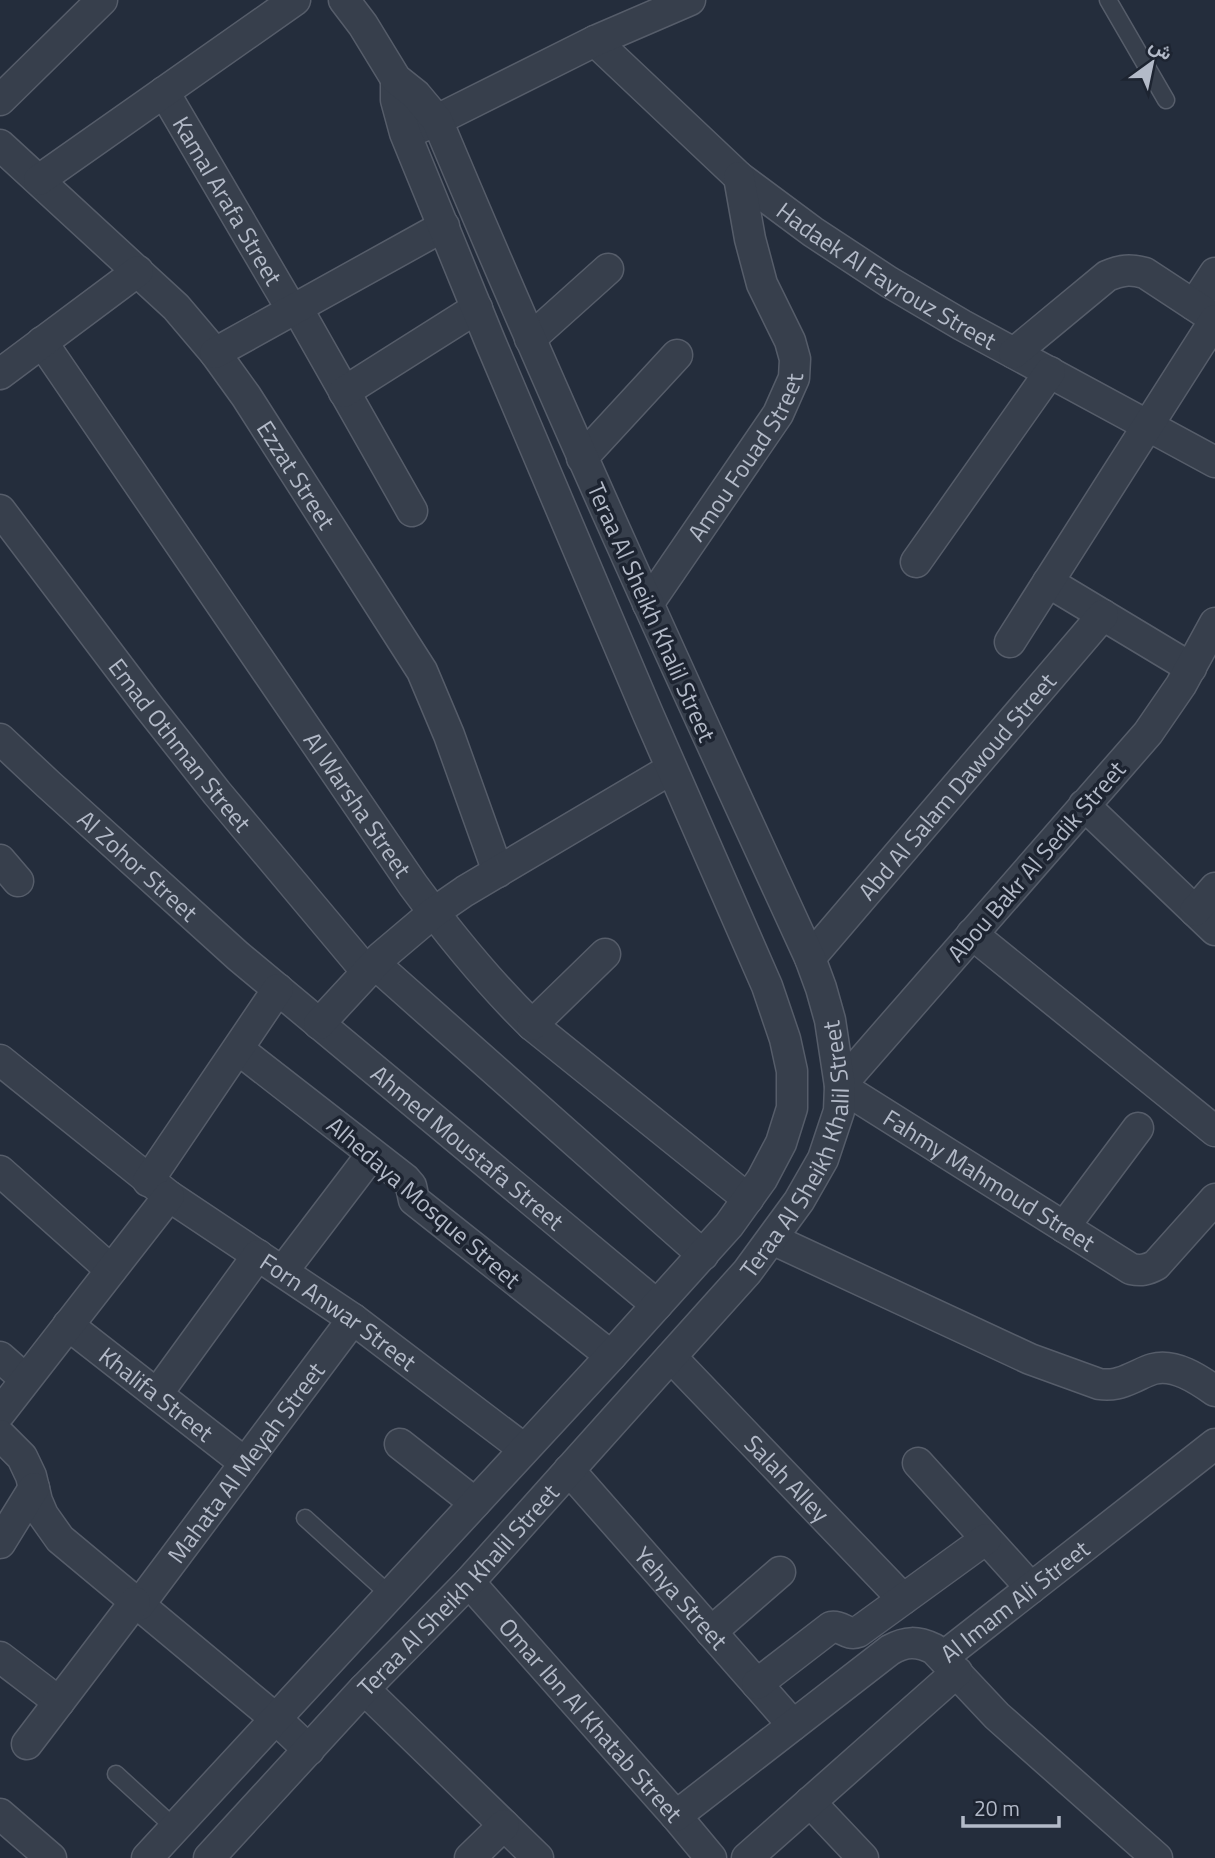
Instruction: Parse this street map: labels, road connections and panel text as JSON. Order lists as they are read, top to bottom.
{
  "streets": {
    "street": [
      "Kamal Arafa Street",
      "Hadaek Al Fayrouz Street",
      "Amou Fouad Street",
      "Ezzat Street",
      "Teraa Al Sheikh Khalil Street",
      "Emad Othman Street",
      "Abd Al Salam Dawoud Street",
      "Al Warsha Street",
      "Abou Bakr Al Sedik Street",
      "Al Zohor Street",
      "Ahmed Moustafa Street",
      "Fahmy Mahmoud Street",
      "Alhedaya Mosque Street",
      "Forn Anwar Street",
      "Khalifa Street",
      "Mahata Al Meyah Street",
      "Salah Alley",
      "Al Imam Ali Street",
      "Yehya Street",
      "Omar Ibn Al Khatab Street"
    ]
  },
  "crossings": [
    ["Hadaek Al Fayrouz Street", "Amou Fouad Street"],
    ["Amou Fouad Street", "Teraa Al Sheikh Khalil Street"],
    ["Teraa Al Sheikh Khalil Street", "Emad Othman Street"],
    ["Teraa Al Sheikh Khalil Street", "Abd Al Salam Dawoud Street"],
    ["Teraa Al Sheikh Khalil Street", "Al Warsha Street"],
    ["Teraa Al Sheikh Khalil Street", "Abou Bakr Al Sedik Street"],
    ["Teraa Al Sheikh Khalil Street", "Ahmed Moustafa Street"],
    ["Teraa Al Sheikh Khalil Street", "Fahmy Mahmoud Street"],
    ["Teraa Al Sheikh Khalil Street", "Alhedaya Mosque Street"],
    ["Teraa Al Sheikh Khalil Street", "Forn Anwar Street"],
    ["Teraa Al Sheikh Khalil Street", "Salah Alley"],
    ["Teraa Al Sheikh Khalil Street", "Yehya Street"],
    ["Teraa Al Sheikh Khalil Street", "Omar Ibn Al Khatab Street"],
    ["Abou Bakr Al Sedik Street", "Fahmy Mahmoud Street"],
    ["Al Zohor Street", "Ahmed Moustafa Street"],
    ["Forn Anwar Street", "Mahata Al Meyah Street"],
    ["Khalifa Street", "Mahata Al Meyah Street"],
    ["Al Imam Ali Street", "Yehya Street"],
    ["Al Imam Ali Street", "Omar Ibn Al Khatab Street"]
  ],
  "scale_bar": "20 m",
  "north": "top right"
}
